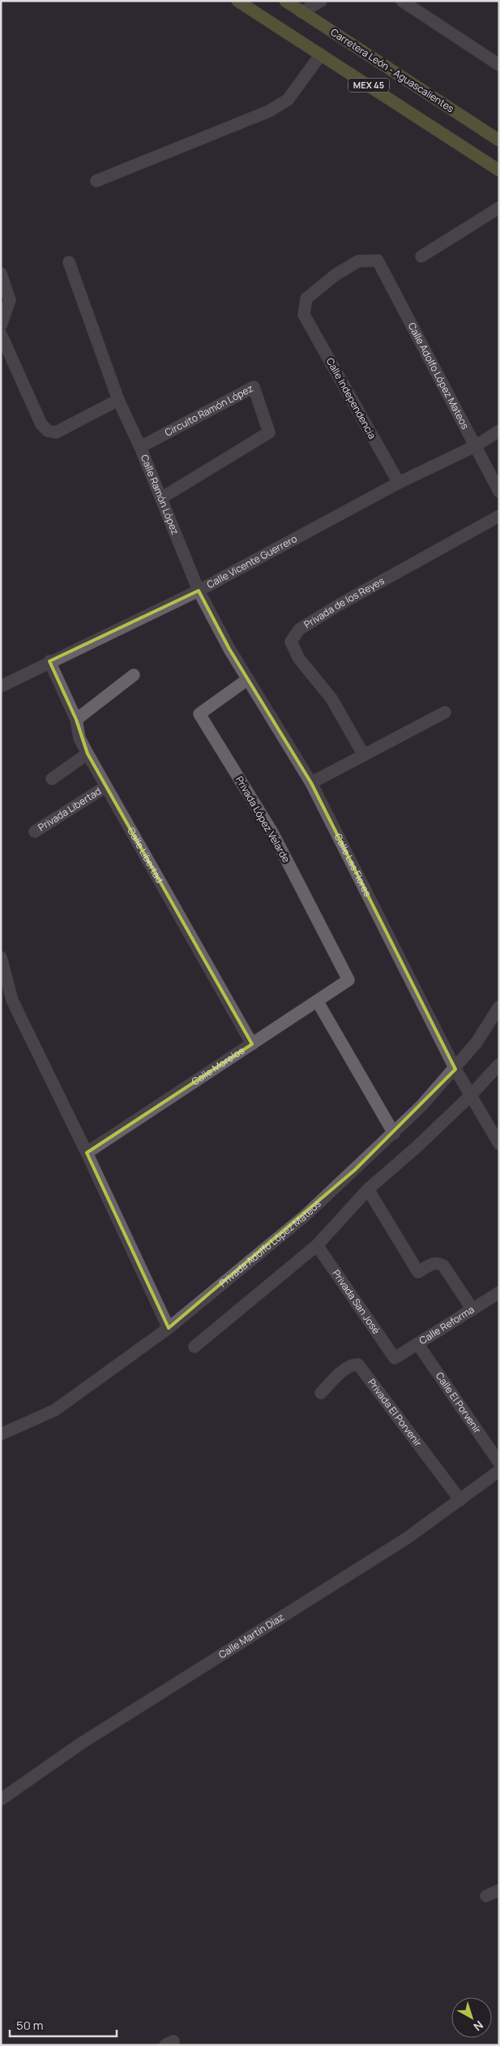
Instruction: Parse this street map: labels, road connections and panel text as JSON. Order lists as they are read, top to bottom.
{
  "streets": {
    "main road": ["Carretera León - Aguascalientes", "MEX 45"],
    "street": [
      "Calle Adolfo López Mateos",
      "Calle Independencia",
      "Circuito Ramón López",
      "Calle Ramón López",
      "Calle Vicente Guerrero",
      "Privada de los Reyes",
      "Privada Libertad",
      "Privada López Velarde",
      "Calle Libertad",
      "Calle Las Flores",
      "Calle Morelos",
      "Privada Adolfo López Mateos",
      "Privada San José",
      "Calle Reforma",
      "Calle El Porvenir",
      "Privada El Porvenir",
      "Calle Martín Díaz"
    ]
  },
  "crossings": [
    ["Calle Adolfo López Mateos", "Calle Independencia"],
    ["Calle Adolfo López Mateos", "Calle Vicente Guerrero"],
    ["Calle Independencia", "Calle Vicente Guerrero"],
    ["Circuito Ramón López", "Calle Ramón López"],
    ["Calle Ramón López", "Calle Vicente Guerrero"],
    ["Calle Ramón López", "Calle Las Flores"],
    ["Calle Vicente Guerrero", "Calle Libertad"],
    ["Calle Vicente Guerrero", "Calle Las Flores"],
    ["Privada Libertad", "Calle Libertad"],
    ["Privada López Velarde", "Calle Las Flores"],
    ["Privada López Velarde", "Calle Morelos"],
    ["Calle Libertad", "Calle Morelos"],
    ["Calle Las Flores", "Privada Adolfo López Mateos"],
    ["Privada San José", "Calle Reforma"],
    ["Calle Reforma", "Calle El Porvenir"],
    ["Privada El Porvenir", "Calle Martín Díaz"]
  ],
  "scale_bar": "50 m",
  "north": "bottom right"
}
